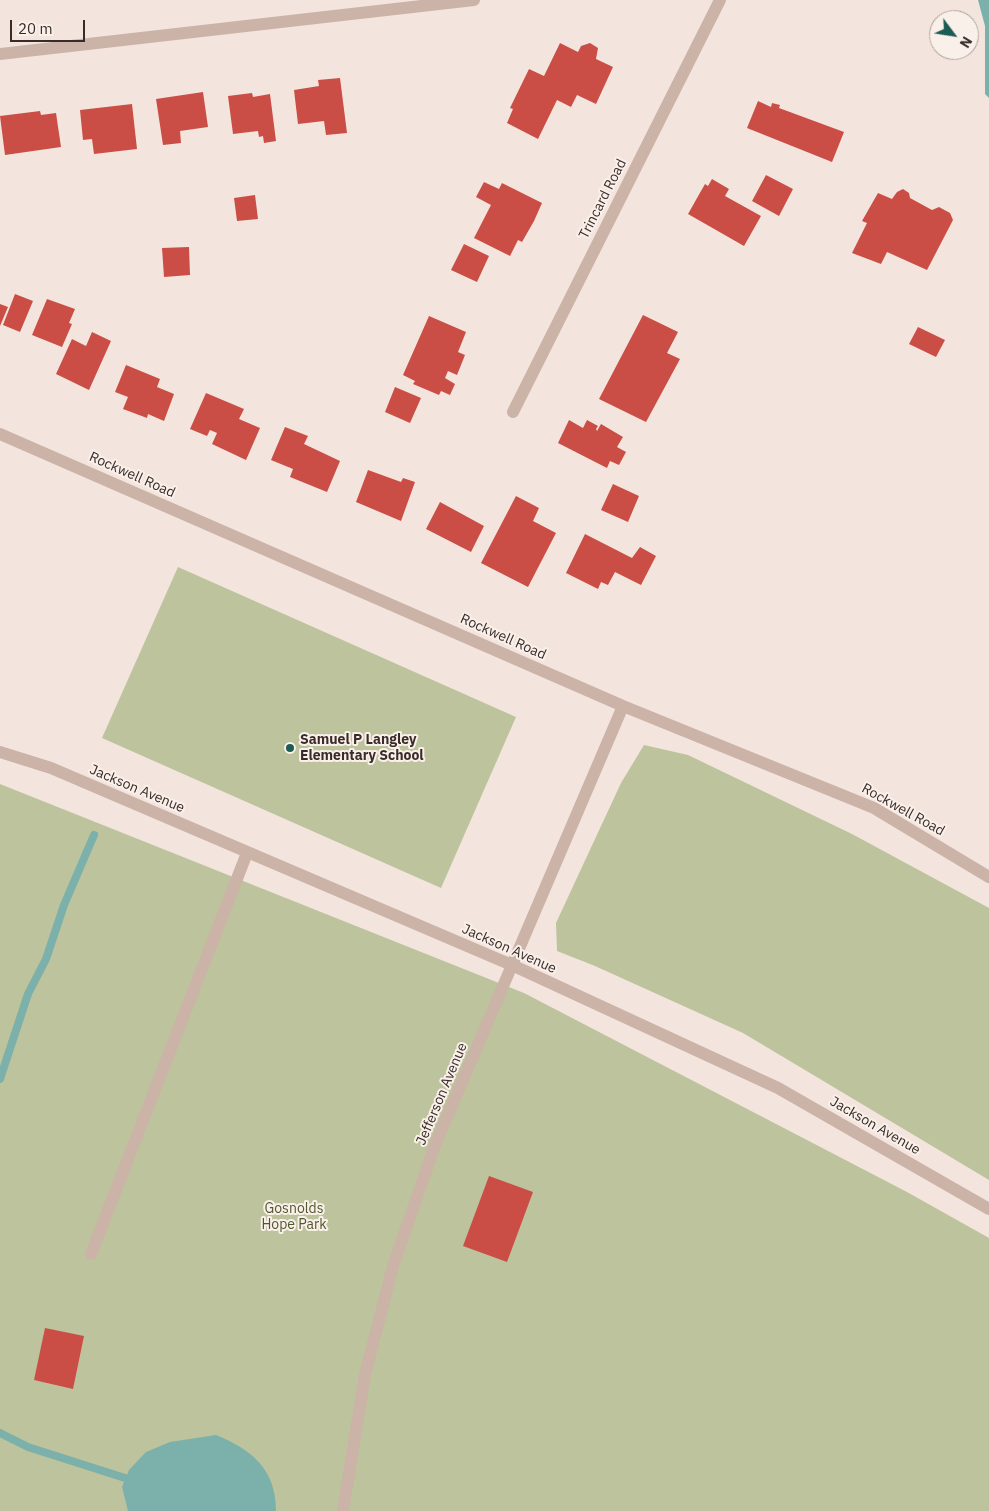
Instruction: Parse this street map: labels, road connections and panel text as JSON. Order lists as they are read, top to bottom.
{
  "streets": {
    "street": [
      "Trincard Road",
      "Rockwell Road",
      "Jackson Avenue",
      "Jefferson Avenue"
    ]
  },
  "crossings": [
    ["Rockwell Road", "Jefferson Avenue"],
    ["Jackson Avenue", "Jefferson Avenue"]
  ],
  "parks": ["Gosnolds Hope Park"],
  "places": ["Samuel P Langley Elementary School"],
  "scale_bar": "20 m",
  "north": "bottom right"
}
